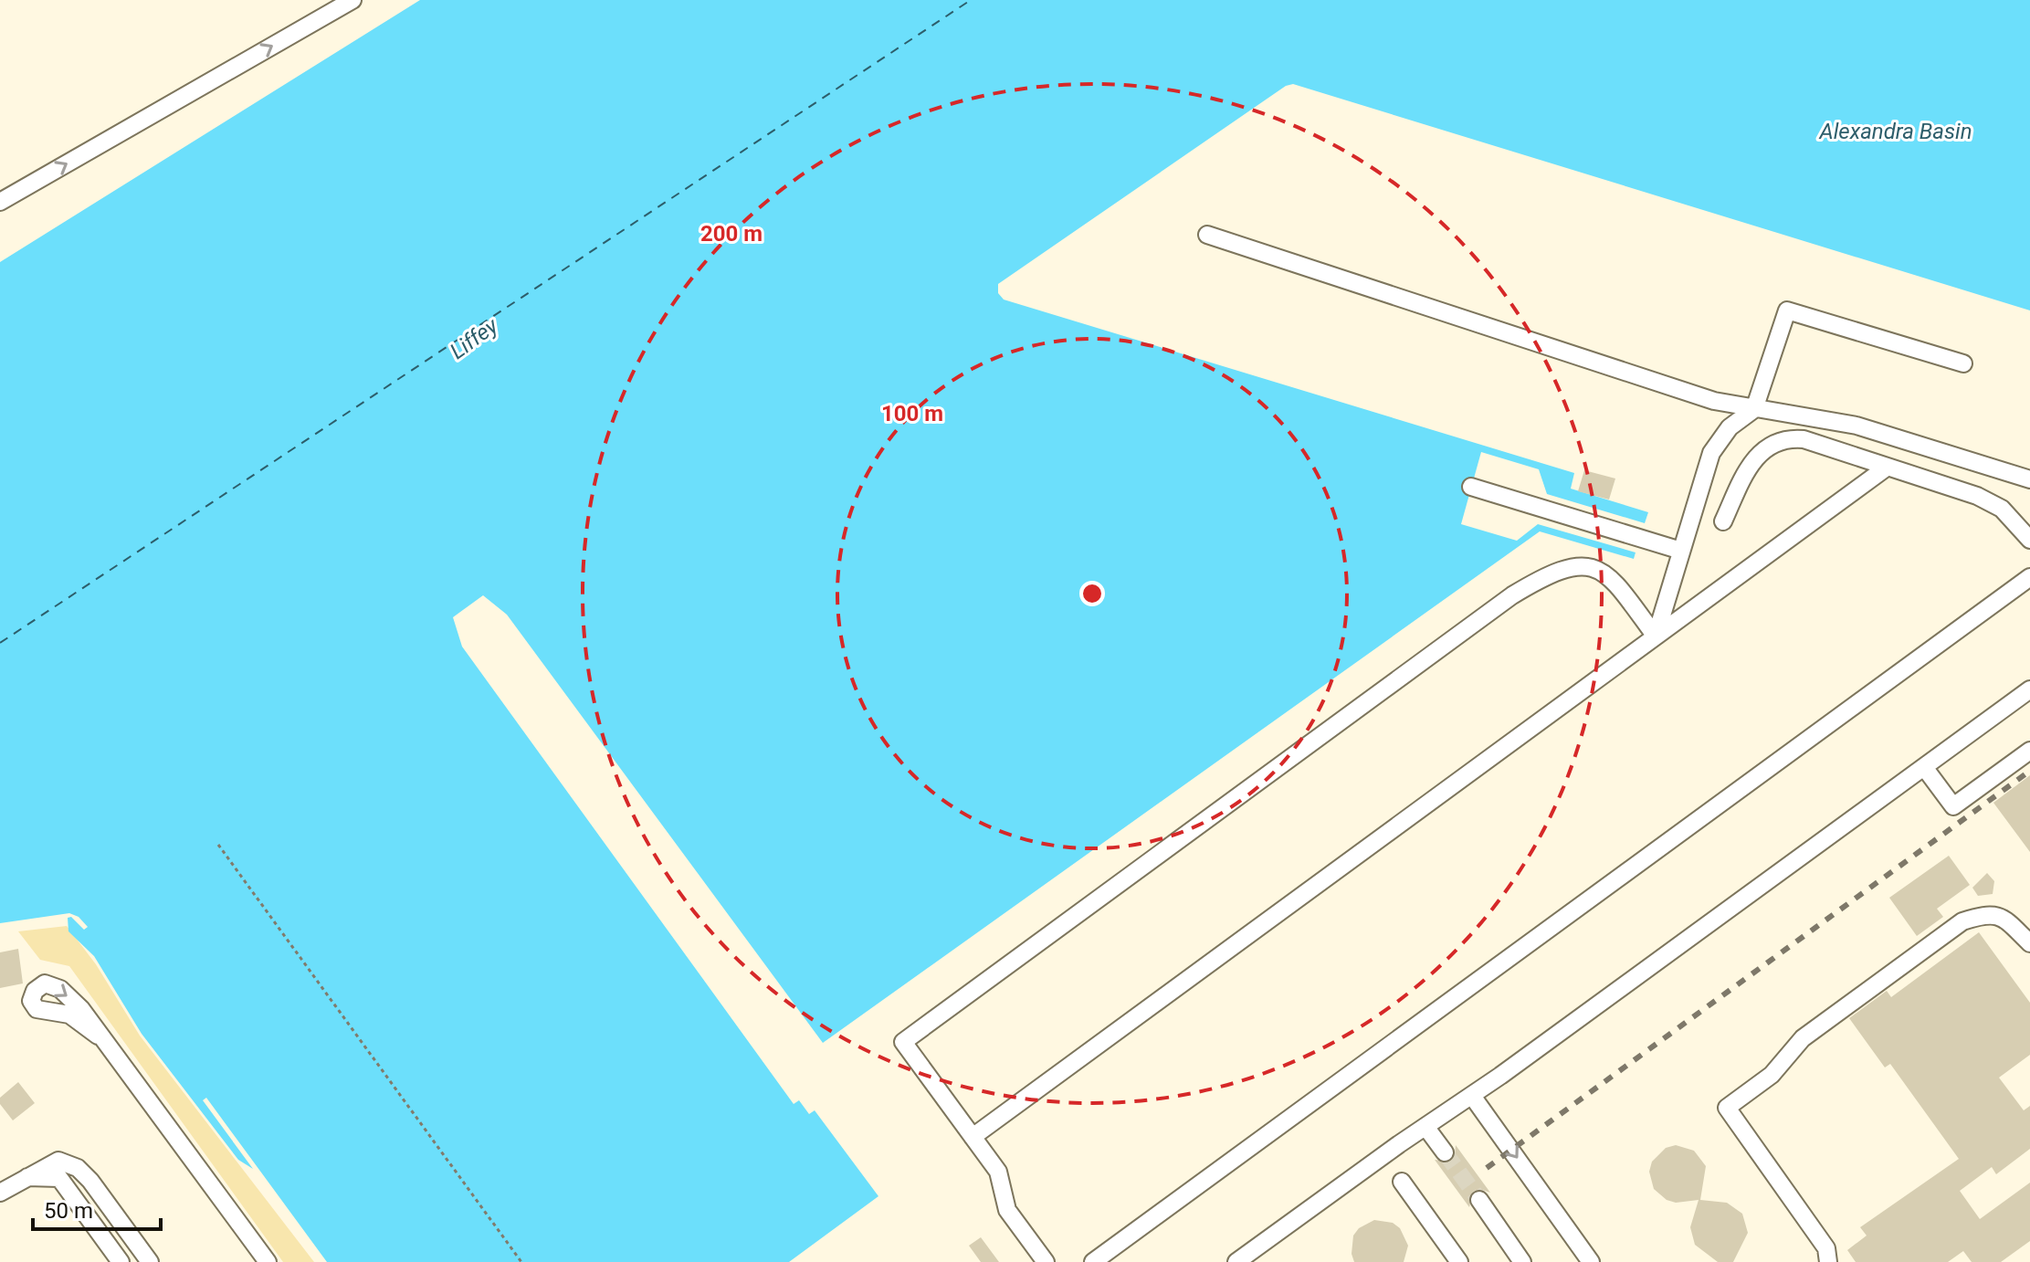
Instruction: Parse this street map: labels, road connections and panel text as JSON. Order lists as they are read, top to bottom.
{
  "water": ["Alexandra Basin", "Liffey"],
  "scale_bar": "50 m",
  "rings": ["200 m", "100 m"]
}
